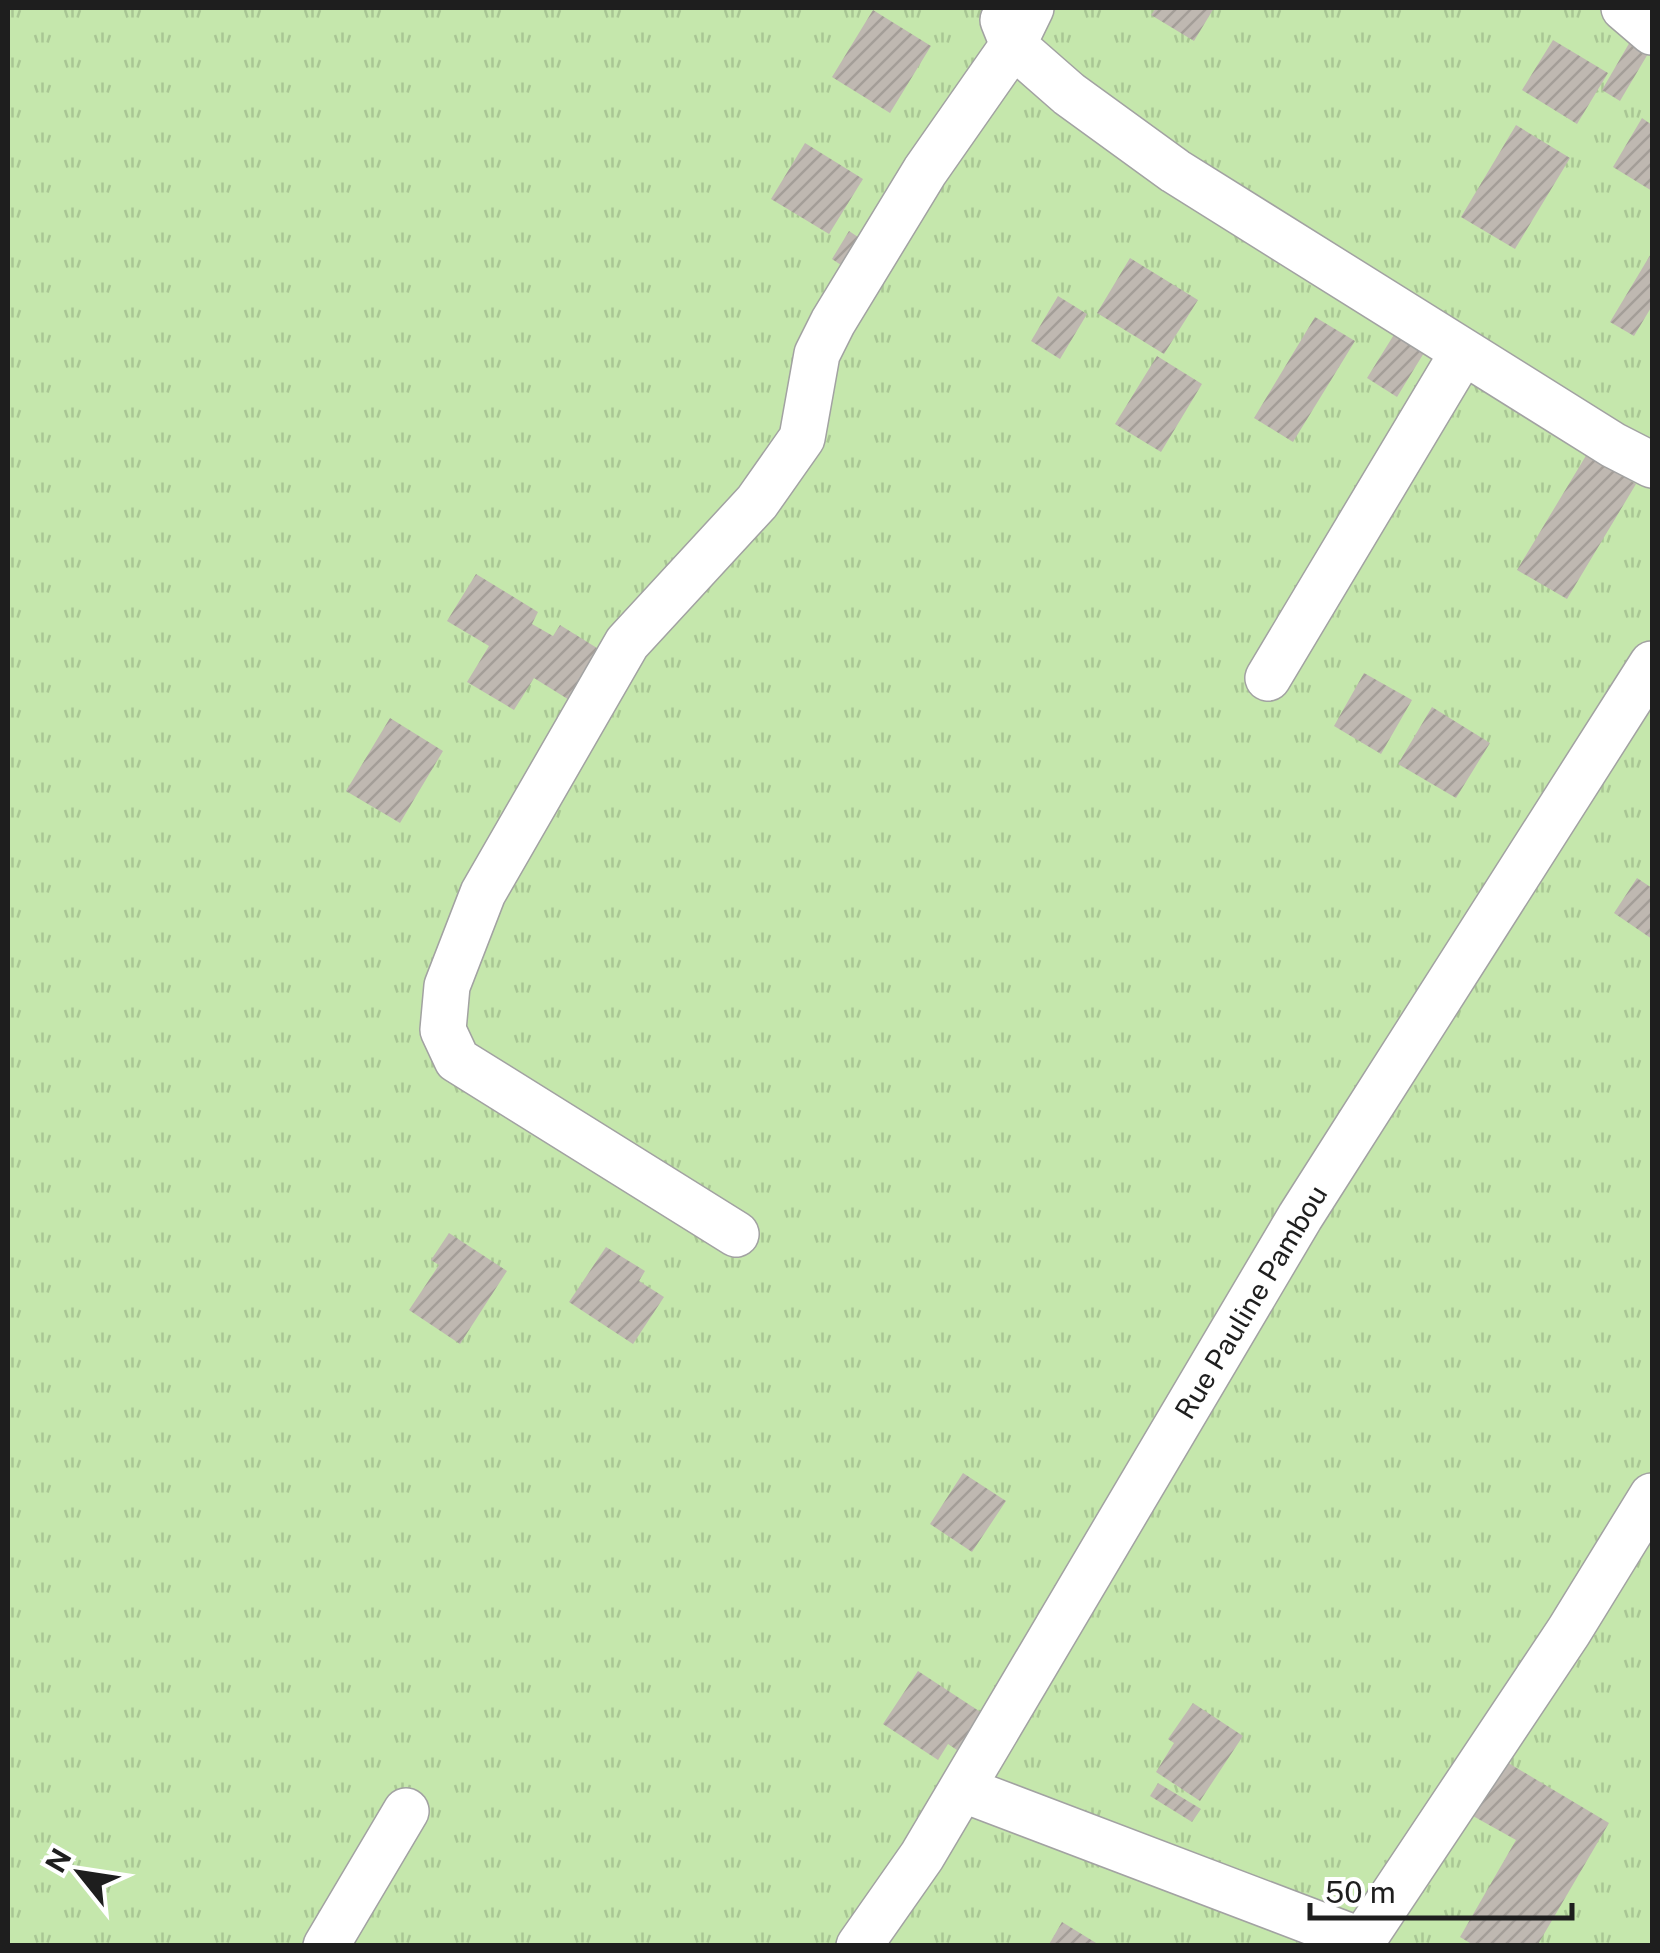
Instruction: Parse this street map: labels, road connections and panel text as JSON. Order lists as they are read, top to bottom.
{
  "streets": {
    "street": ["Rue Pauline Pambou"]
  },
  "scale_bar": "50 m",
  "north": "top left"
}
